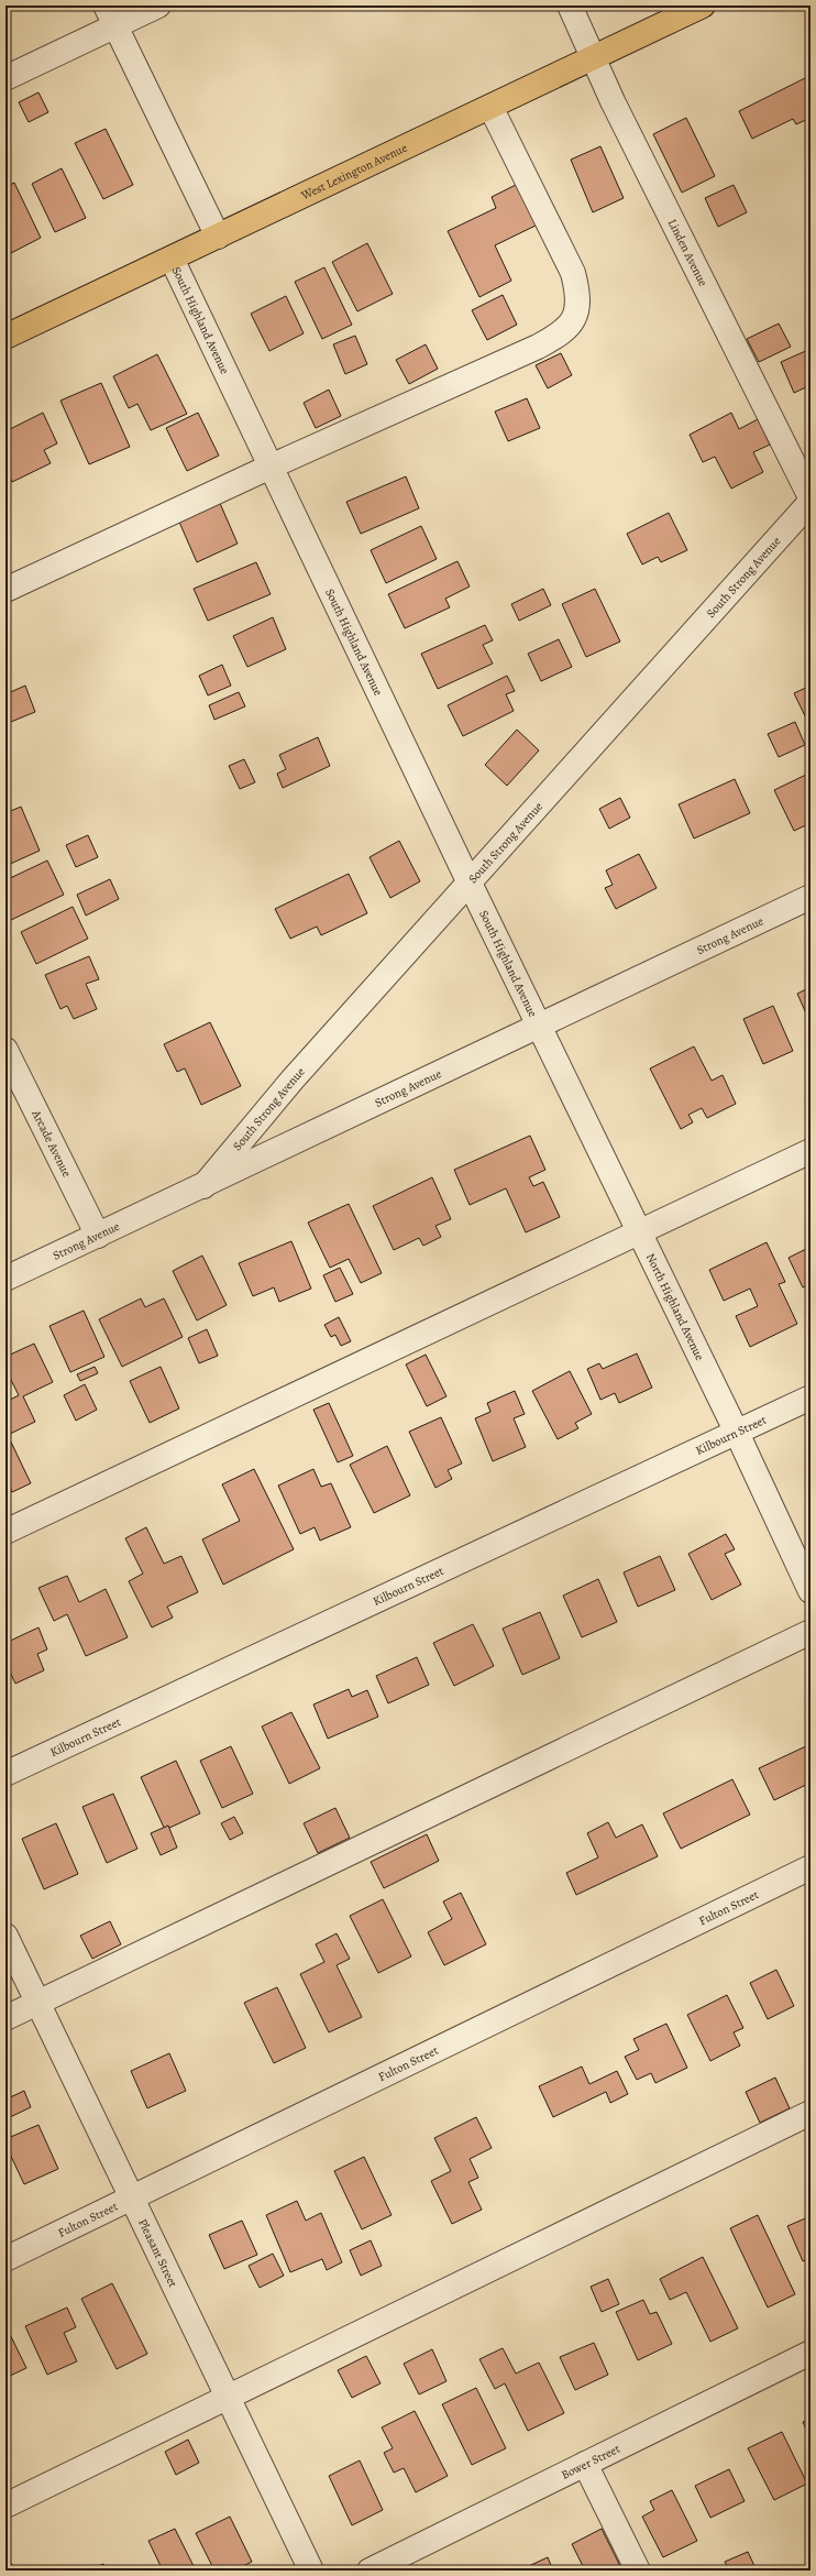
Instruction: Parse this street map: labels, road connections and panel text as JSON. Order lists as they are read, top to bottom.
{
  "streets": {
    "main road": ["West Lexington Avenue"],
    "street": [
      "Linden Avenue",
      "South Highland Avenue",
      "South Strong Avenue",
      "Strong Avenue",
      "Arcade Avenue",
      "North Highland Avenue",
      "Kilbourn Street",
      "Fulton Street",
      "Pleasant Street",
      "Bower Street"
    ]
  },
  "crossings": [
    ["West Lexington Avenue", "Linden Avenue"],
    ["West Lexington Avenue", "South Highland Avenue"],
    ["South Highland Avenue", "South Strong Avenue"],
    ["South Highland Avenue", "Strong Avenue"],
    ["South Highland Avenue", "North Highland Avenue"],
    ["South Strong Avenue", "Strong Avenue"],
    ["Strong Avenue", "Arcade Avenue"],
    ["Strong Avenue", "North Highland Avenue"],
    ["North Highland Avenue", "Kilbourn Street"],
    ["Fulton Street", "Pleasant Street"]
  ]
}
